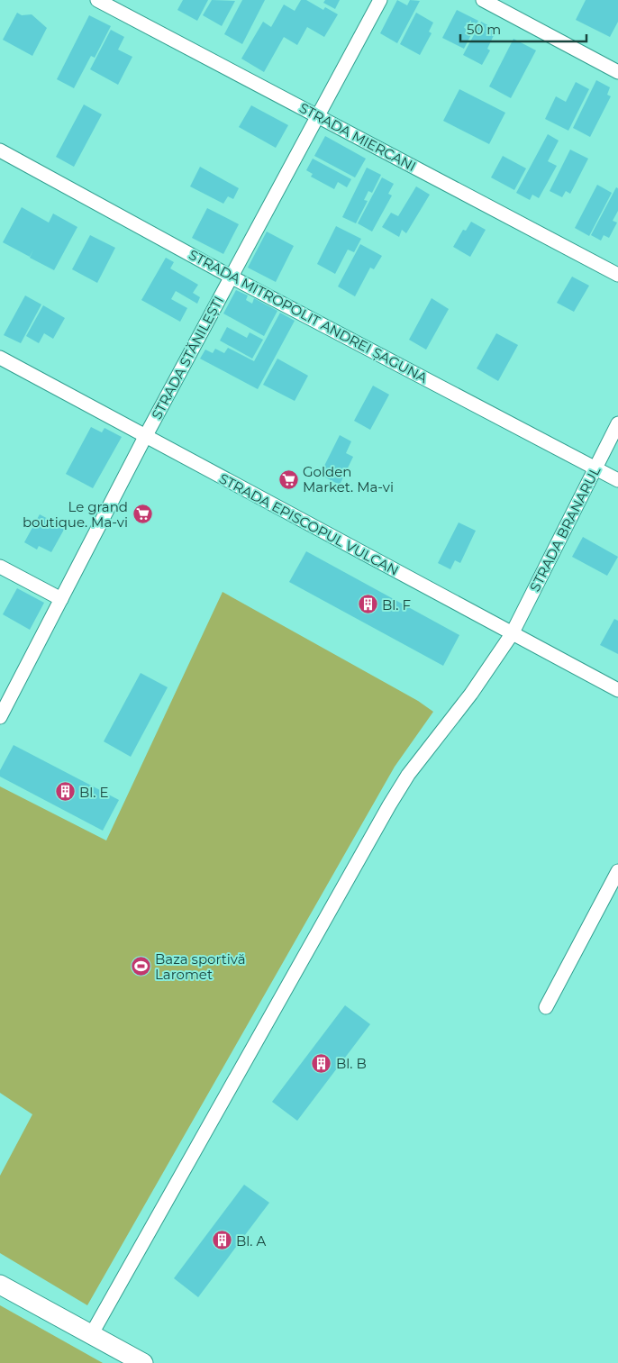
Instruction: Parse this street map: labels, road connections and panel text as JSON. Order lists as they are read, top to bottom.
{
  "streets": {
    "street": [
      "STRADA MIERCANI",
      "STRADA MITROPOLIT ANDREI ȘAGUNA",
      "STRADA STĂNILEȘTI",
      "STRADA EPISCOPUL VULCAN",
      "STRADA BRANARUL"
    ]
  },
  "crossings": [
    ["STRADA MIERCANI", "STRADA STĂNILEȘTI"],
    ["STRADA MITROPOLIT ANDREI ȘAGUNA", "STRADA STĂNILEȘTI"],
    ["STRADA MITROPOLIT ANDREI ȘAGUNA", "STRADA BRANARUL"],
    ["STRADA STĂNILEȘTI", "STRADA EPISCOPUL VULCAN"],
    ["STRADA EPISCOPUL VULCAN", "STRADA BRANARUL"]
  ],
  "places": {
    "supermarket": ["Golden Market. Ma-vi", "Le grand boutique. Ma-vi"],
    "building": [
      "Bl. F",
      "Bl. E",
      "Bl. B",
      "Bl. A"
    ],
    "sports": ["Baza sportivă Laromet"]
  },
  "scale_bar": "50 m"
}
